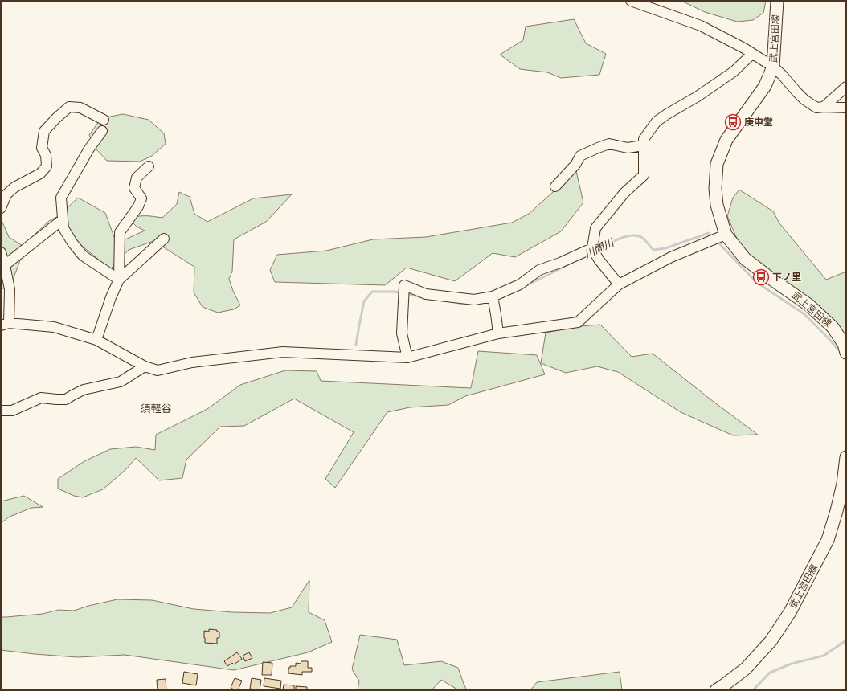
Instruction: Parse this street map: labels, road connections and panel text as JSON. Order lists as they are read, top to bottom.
{
  "streets": {
    "main road": ["武上宮田線"]
  },
  "districts": ["須軽谷"],
  "water": ["川間川"],
  "places": {
    "bus stop": ["庚申堂", "下ノ里"]
  }
}
